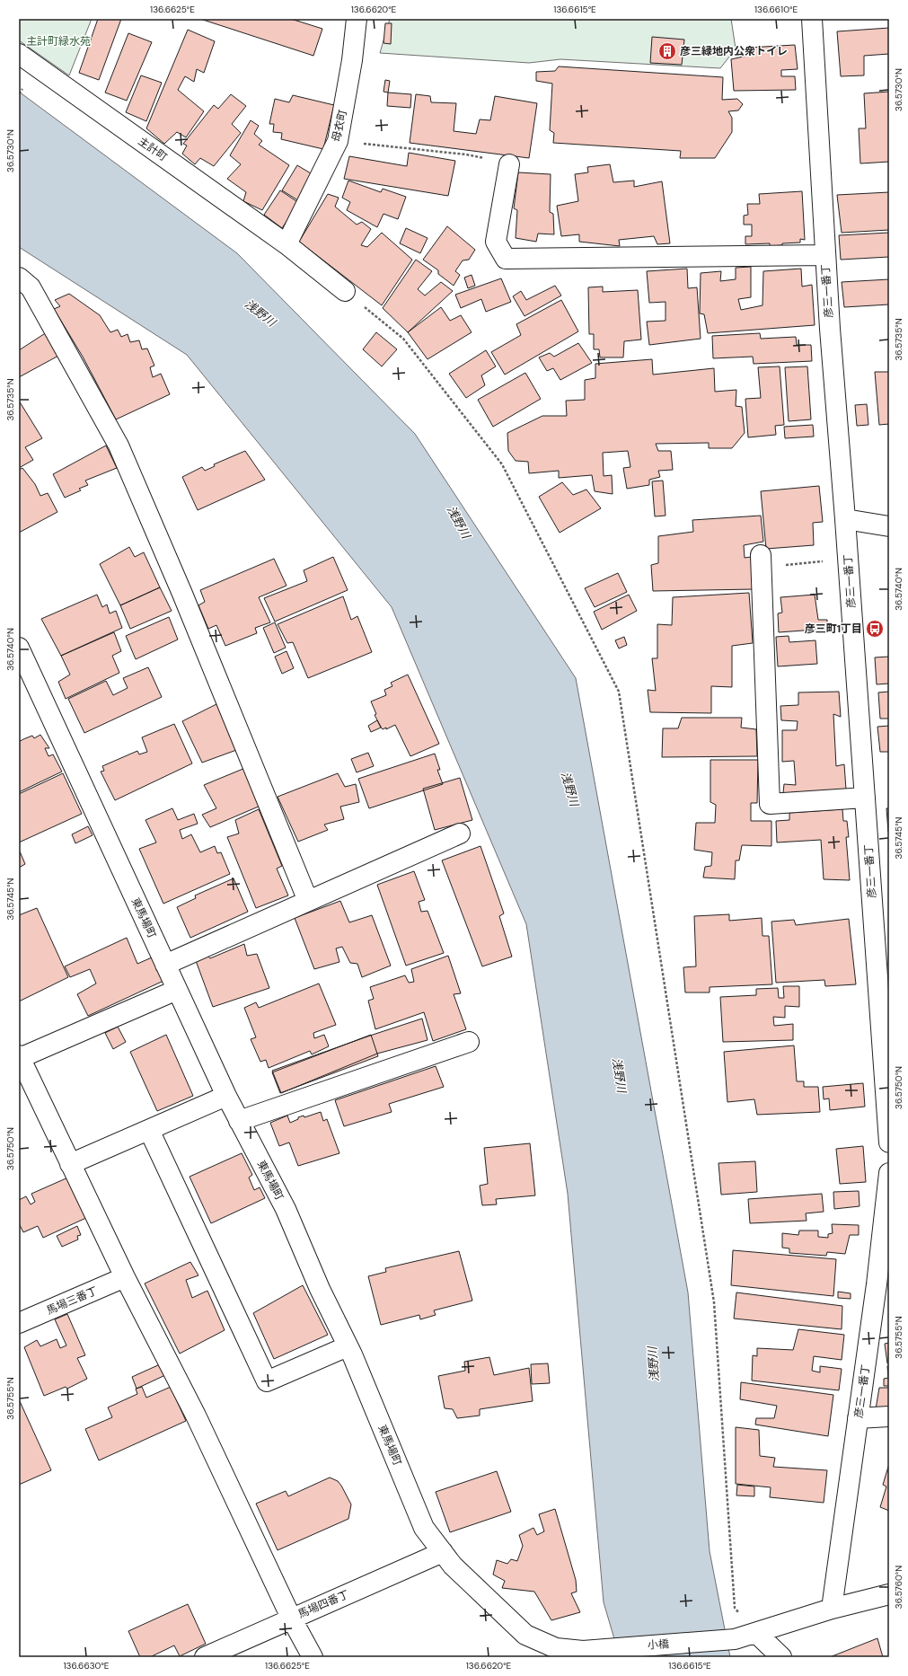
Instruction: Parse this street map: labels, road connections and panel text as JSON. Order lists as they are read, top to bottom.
{
  "streets": {
    "street": [
      "母衣町",
      "主計町",
      "彦三一番丁",
      "東馬場町",
      "馬場三番丁",
      "馬場四番丁",
      "小橋"
    ]
  },
  "crossings": [
    ["母衣町", "主計町"],
    ["彦三一番丁", "小橋"],
    ["東馬場町", "馬場四番丁"],
    ["東馬場町", "小橋"]
  ],
  "water": ["浅野川"],
  "parks": ["主計町緑水苑"],
  "places": {
    "building": ["彦三緑地内公衆トイレ"],
    "bus stop": ["彦三町1丁目"]
  },
  "coordinates": [
    "136.6625°E",
    "136.6620°E",
    "136.6615°E",
    "136.6610°E",
    "36.5730°N",
    "36.5735°N",
    "36.5740°N",
    "36.5745°N",
    "36.5750°N",
    "36.5755°N",
    "36.5760°N",
    "136.6630°E"
  ]
}
